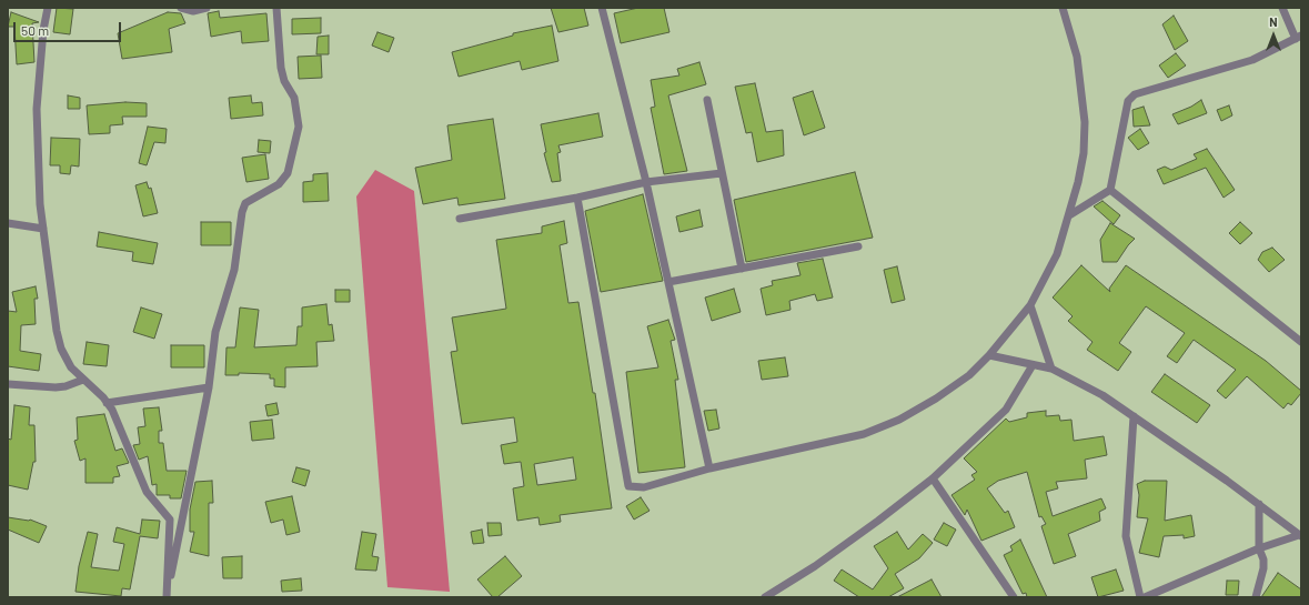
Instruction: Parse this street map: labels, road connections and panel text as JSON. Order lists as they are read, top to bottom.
{
  "scale_bar": "50 m",
  "north": "top"
}
